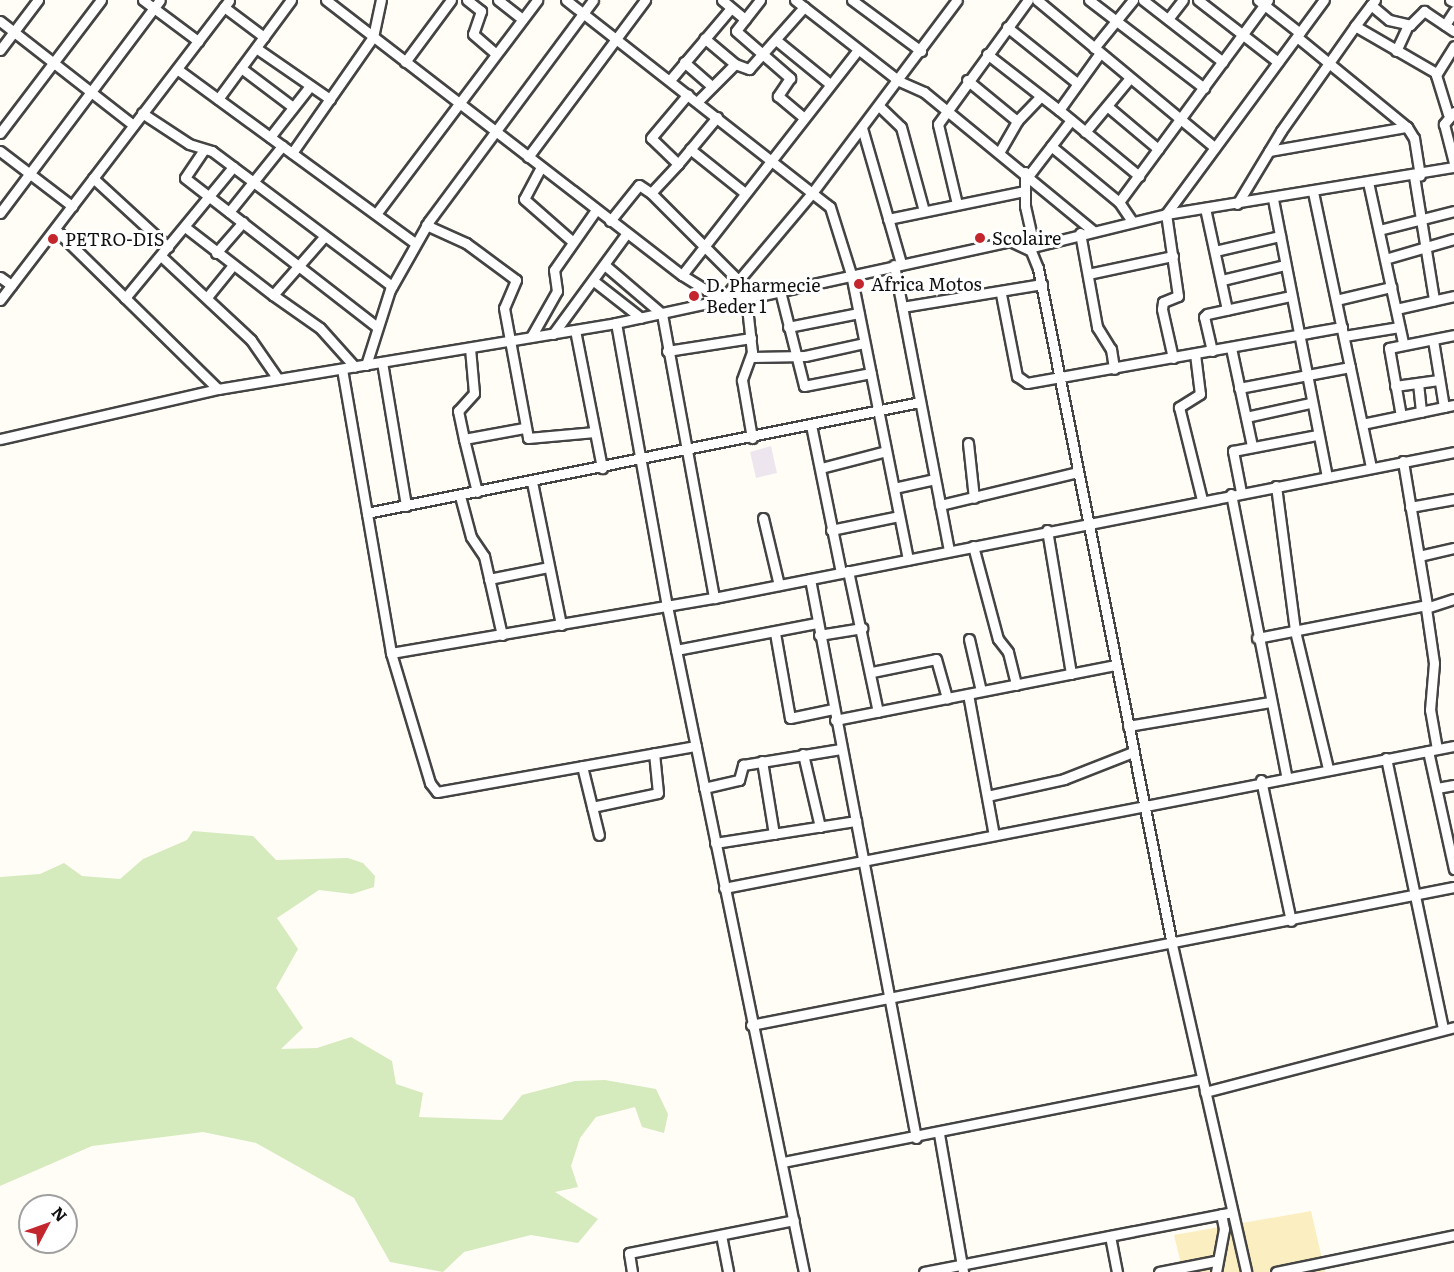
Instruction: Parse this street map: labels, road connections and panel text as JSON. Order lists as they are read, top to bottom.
{
  "places": [
    "Scolaire",
    "PETRO-DIS",
    "Africa Motos",
    "D. Pharmecie Beder 1"
  ],
  "north": "top right"
}
